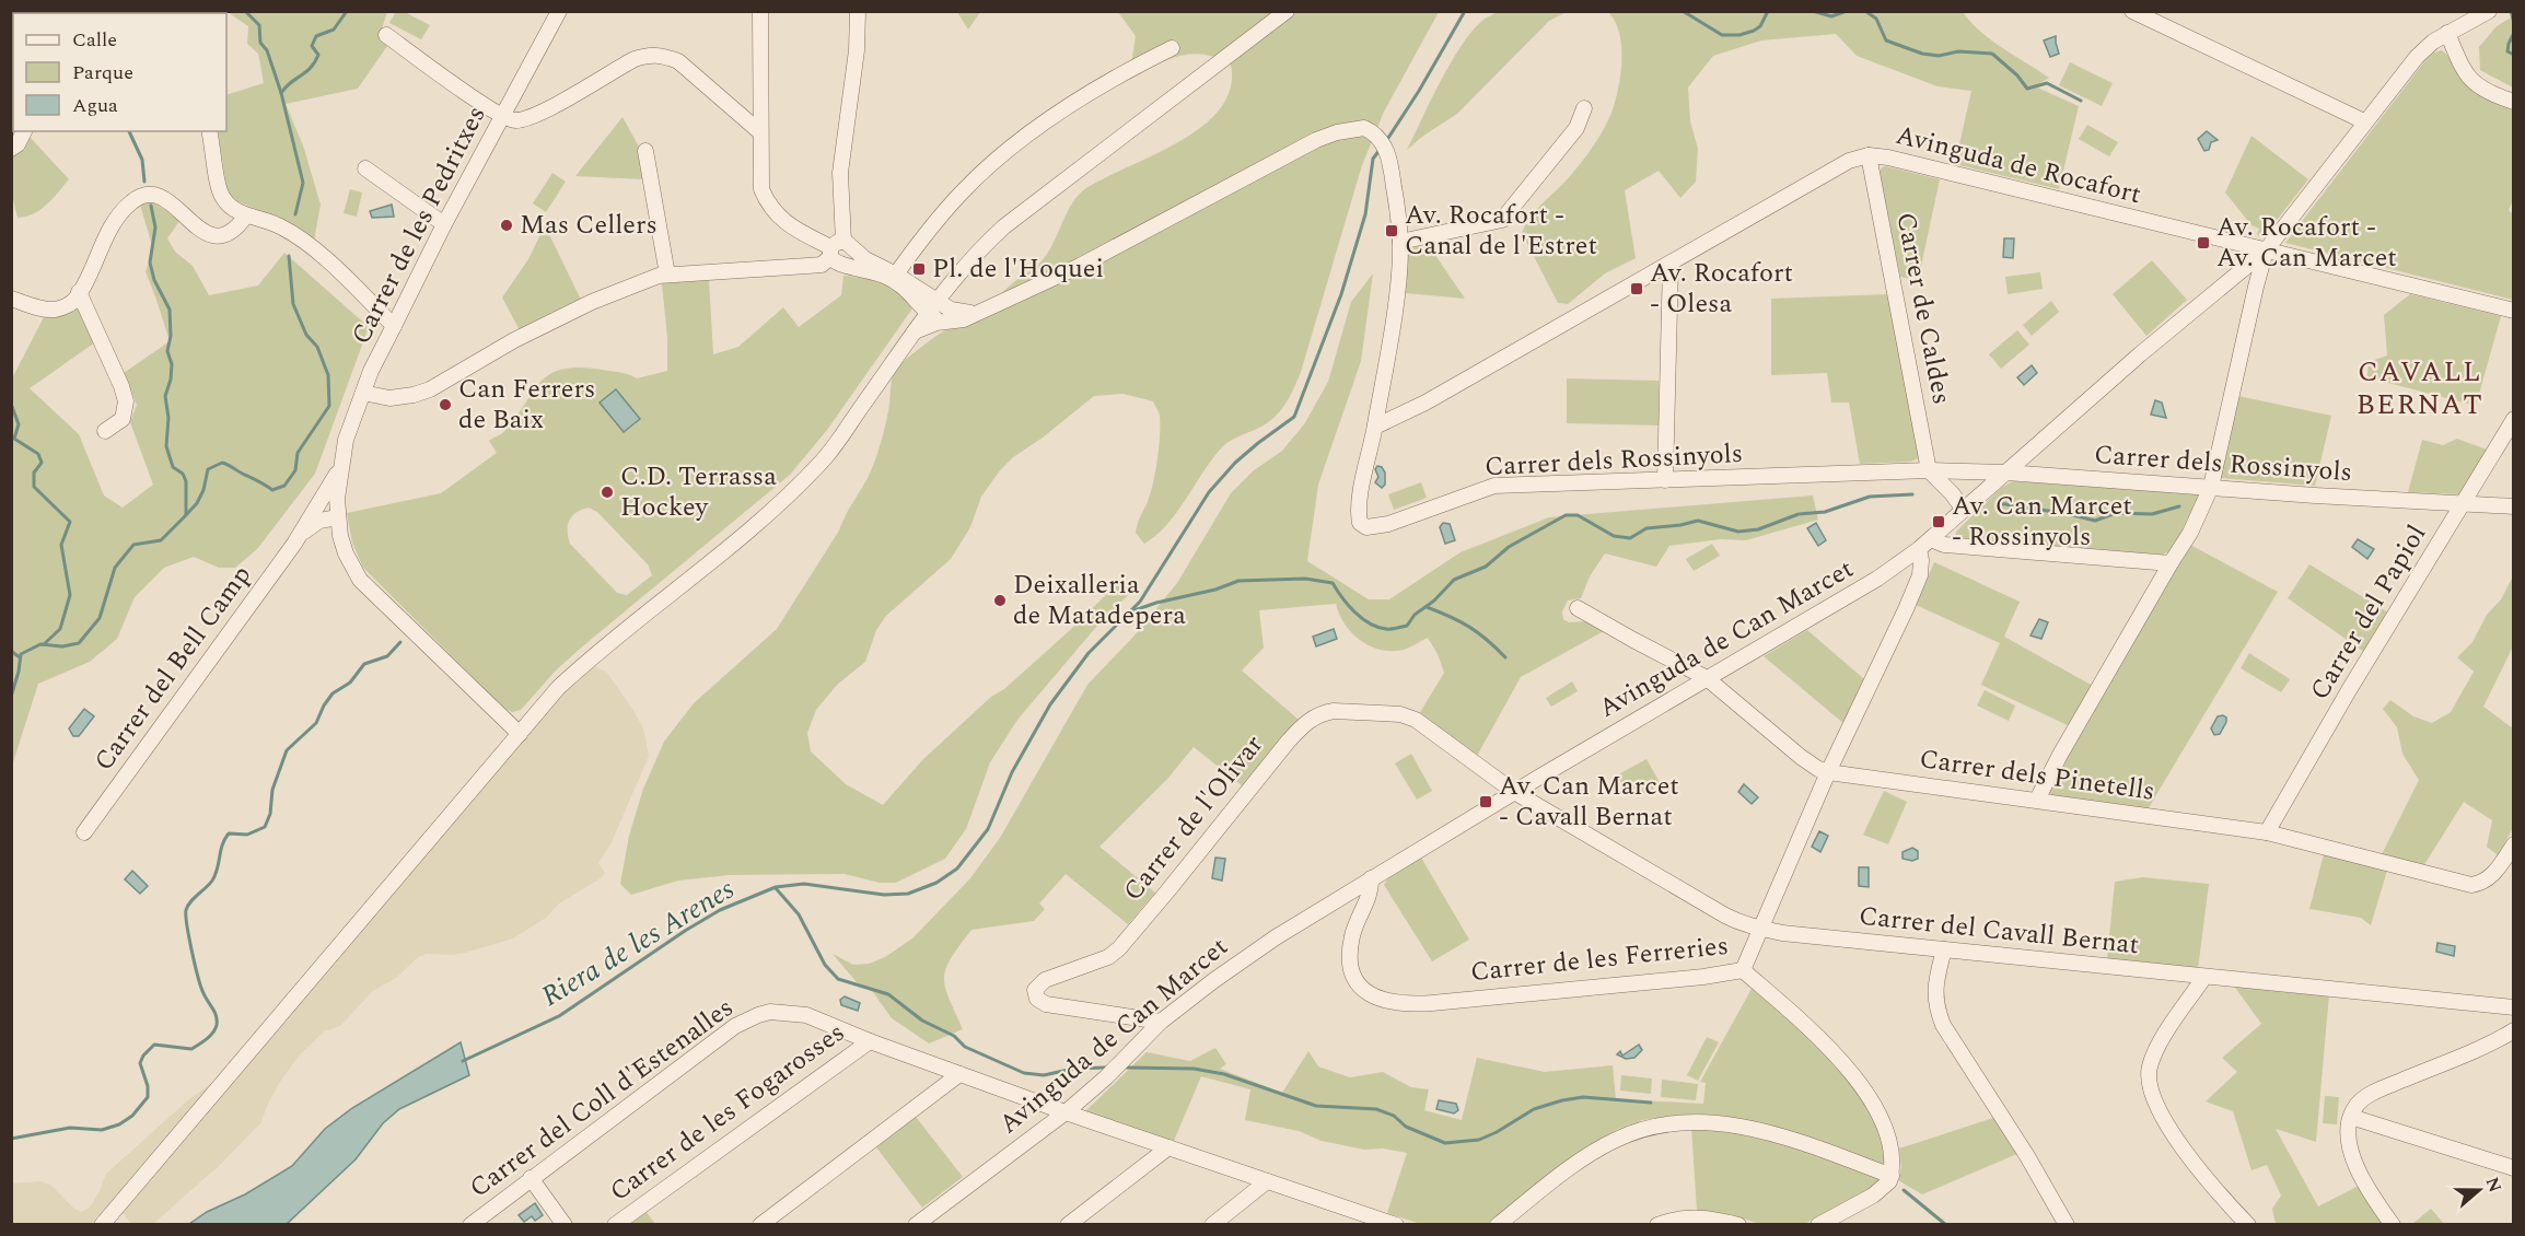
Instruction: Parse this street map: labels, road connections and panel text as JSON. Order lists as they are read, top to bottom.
{
  "streets": {
    "street": [
      "Avinguda de Rocafort",
      "Carrer de les Pedritxes",
      "Carrer de Caldes",
      "Carrer dels Rossinyols",
      "Carrer del Papiol",
      "Avinguda de Can Marcet",
      "Carrer del Bell Camp",
      "Carrer dels Pinetells",
      "Carrer de l'Olivar",
      "Carrer del Cavall Bernat",
      "Carrer de les Ferreries",
      "Carrer del Coll d'Estenalles",
      "Carrer de les Fogarosses"
    ]
  },
  "crossings": [
    ["Avinguda de Rocafort", "Carrer de Caldes"],
    ["Avinguda de Rocafort", "Carrer dels Rossinyols"],
    ["Avinguda de Rocafort", "Avinguda de Can Marcet"],
    ["Carrer de les Pedritxes", "Carrer del Bell Camp"],
    ["Carrer de Caldes", "Carrer dels Rossinyols"],
    ["Carrer dels Rossinyols", "Carrer del Papiol"],
    ["Carrer dels Rossinyols", "Avinguda de Can Marcet"],
    ["Carrer del Papiol", "Carrer dels Pinetells"],
    ["Avinguda de Can Marcet", "Carrer dels Pinetells"],
    ["Avinguda de Can Marcet", "Carrer de l'Olivar"],
    ["Avinguda de Can Marcet", "Carrer del Cavall Bernat"],
    ["Avinguda de Can Marcet", "Carrer de les Ferreries"],
    ["Avinguda de Can Marcet", "Carrer del Coll d'Estenalles"],
    ["Carrer dels Pinetells", "Carrer de les Ferreries"],
    ["Carrer de l'Olivar", "Carrer del Cavall Bernat"],
    ["Carrer del Cavall Bernat", "Carrer de les Ferreries"],
    ["Carrer del Coll d'Estenalles", "Carrer de les Fogarosses"]
  ],
  "districts": ["CAVALL BERNAT"],
  "water": ["Riera de les Arenes"],
  "places": {
    "other": [
      "Mas Cellers",
      "Can Ferrers de Baix",
      "C.D. Terrassa Hockey",
      "Deixalleria de Matadepera"
    ],
    "transit": [
      "Av. Rocafort - Canal de l'Estret",
      "Av. Rocafort - Av. Can Marcet",
      "Pl. de l'Hoquei",
      "Av. Rocafort - Olesa",
      "Av. Can Marcet - Rossinyols",
      "Av. Can Marcet - Cavall Bernat"
    ]
  },
  "legend": ["Calle", "Parque", "Agua"],
  "north": "right"
}
